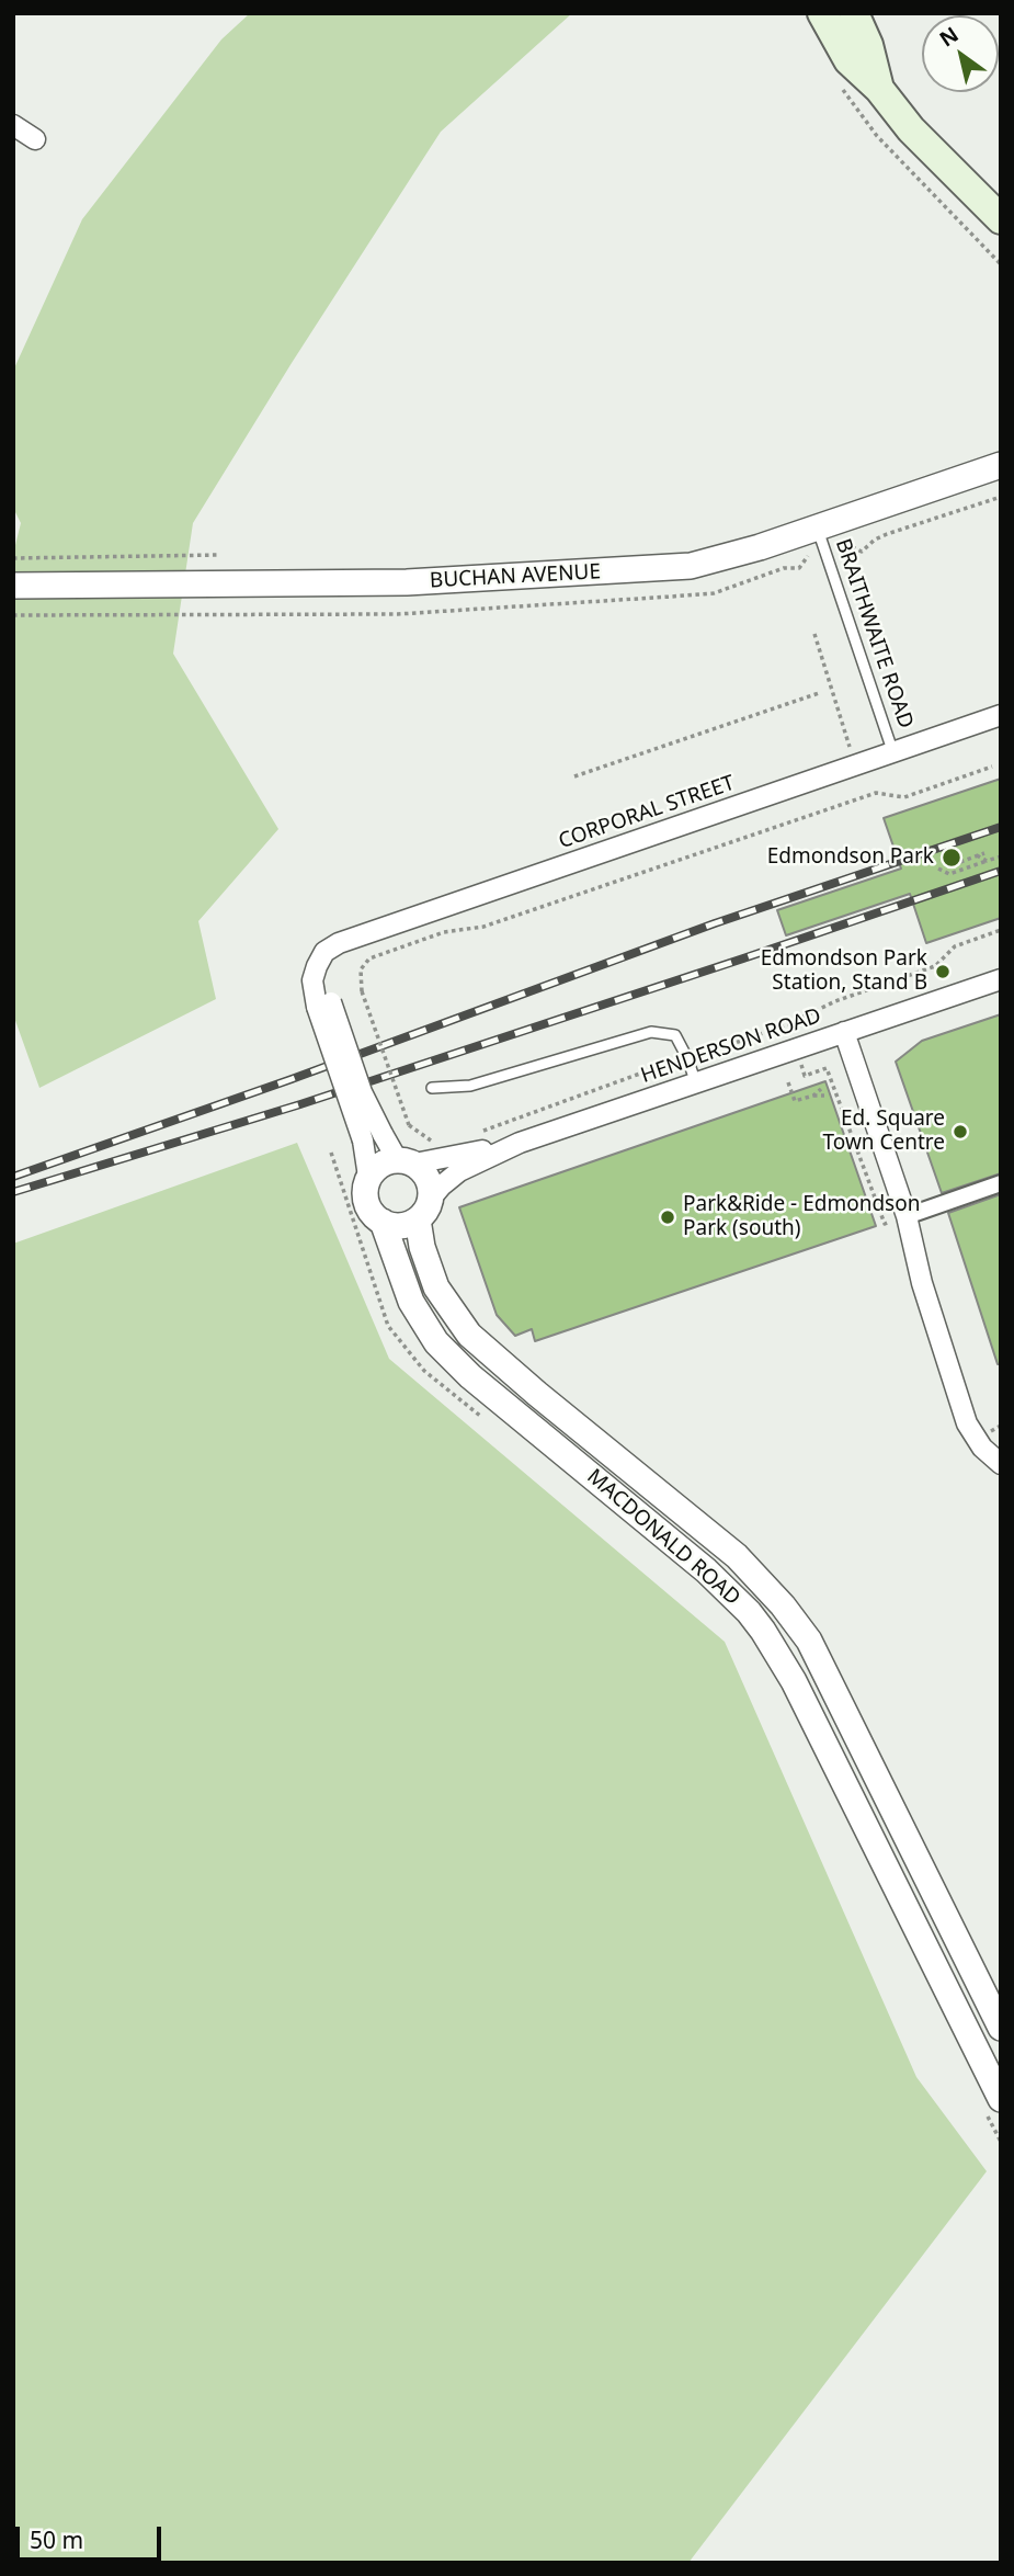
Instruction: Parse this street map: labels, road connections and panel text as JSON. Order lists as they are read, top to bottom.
{
  "streets": {
    "street": [
      "BUCHAN AVENUE",
      "CORPORAL STREET",
      "HENDERSON ROAD",
      "MACDONALD ROAD"
    ],
    "lane": ["BRAITHWAITE ROAD"]
  },
  "crossings": [
    ["BUCHAN AVENUE", "BRAITHWAITE ROAD"],
    ["BRAITHWAITE ROAD", "CORPORAL STREET"],
    ["HENDERSON ROAD", "MACDONALD ROAD"]
  ],
  "places": [
    "Edmondson Park",
    "Edmondson Park Station, Stand B",
    "Ed. Square Town Centre",
    "Park&Ride - Edmondson Park (south)"
  ],
  "scale_bar": "50 m",
  "north": "top left"
}
